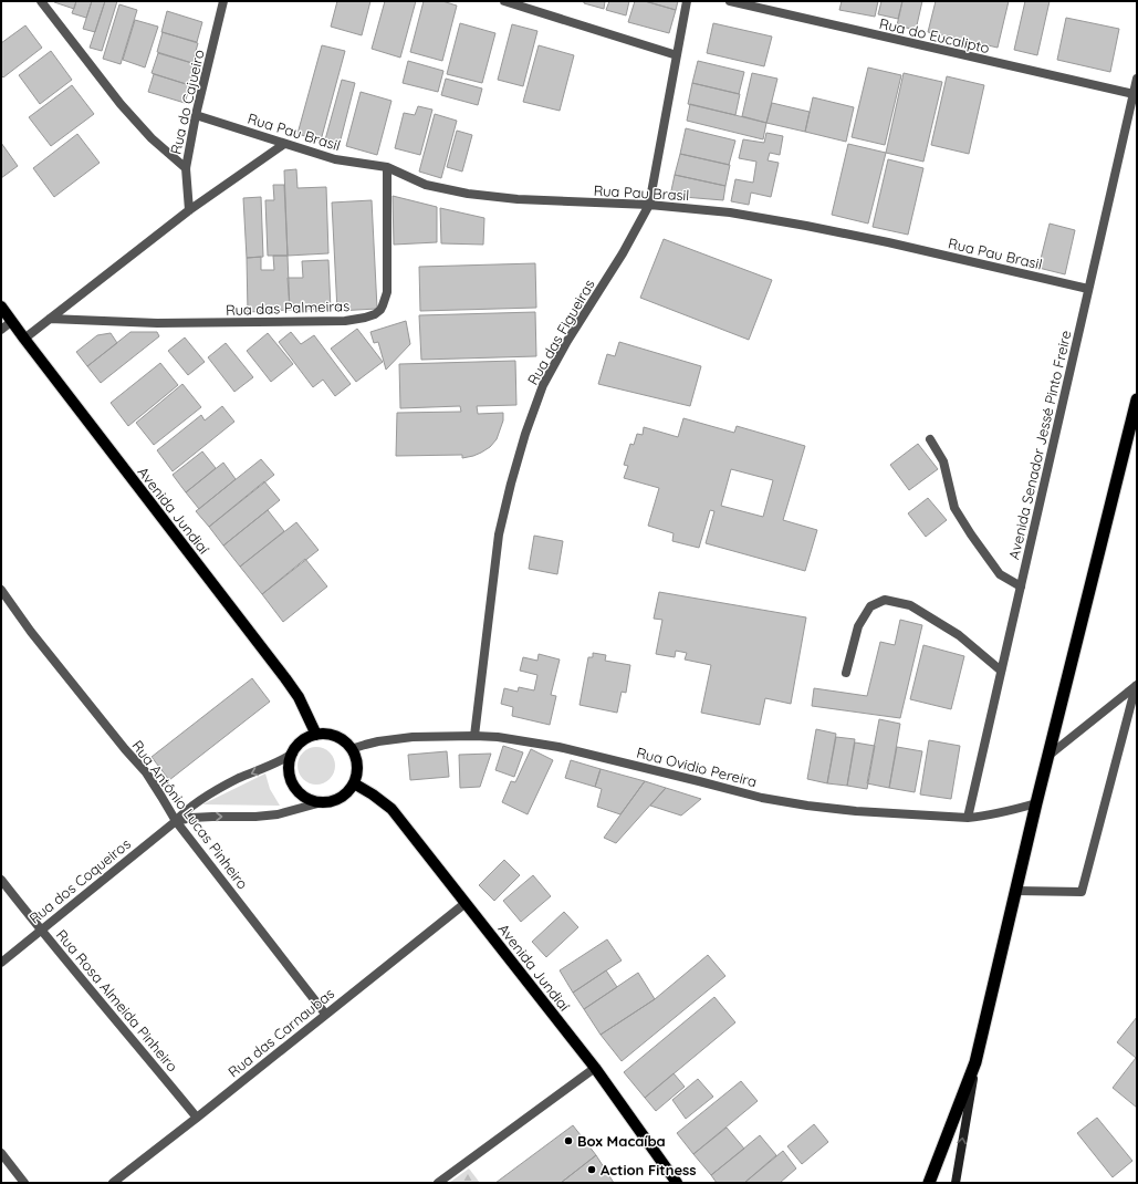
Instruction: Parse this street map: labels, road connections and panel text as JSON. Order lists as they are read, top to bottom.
{
  "streets": {
    "main road": ["Avenida Jundiaí"],
    "street": [
      "Rua do Eucalipto",
      "Rua do Cajueiro",
      "Rua Pau Brasil",
      "Rua das Palmeiras",
      "Rua das Figueiras",
      "Avenida Senador Jessé Pinto Freire",
      "Rua Ovidio Pereira",
      "Rua Antônio Lucas Pinheiro",
      "Rua dos Coqueiros",
      "Rua Rosa Almeida Pinheiro",
      "Rua das Carnaubas"
    ]
  },
  "crossings": [
    ["Rua do Eucalipto", "Avenida Senador Jessé Pinto Freire"],
    ["Rua do Cajueiro", "Rua Pau Brasil"],
    ["Rua Pau Brasil", "Rua das Palmeiras"],
    ["Rua Pau Brasil", "Rua das Figueiras"],
    ["Rua Pau Brasil", "Avenida Senador Jessé Pinto Freire"],
    ["Rua das Figueiras", "Rua Ovidio Pereira"],
    ["Avenida Senador Jessé Pinto Freire", "Rua Ovidio Pereira"],
    ["Avenida Jundiaí", "Rua Ovidio Pereira"],
    ["Avenida Jundiaí", "Rua dos Coqueiros"],
    ["Avenida Jundiaí", "Rua das Carnaubas"],
    ["Rua Ovidio Pereira", "Rua dos Coqueiros"],
    ["Rua Antônio Lucas Pinheiro", "Rua dos Coqueiros"],
    ["Rua Antônio Lucas Pinheiro", "Rua das Carnaubas"],
    ["Rua dos Coqueiros", "Rua Rosa Almeida Pinheiro"],
    ["Rua Rosa Almeida Pinheiro", "Rua das Carnaubas"]
  ],
  "places": ["Box Macaíba", "Action Fitness"]
}
